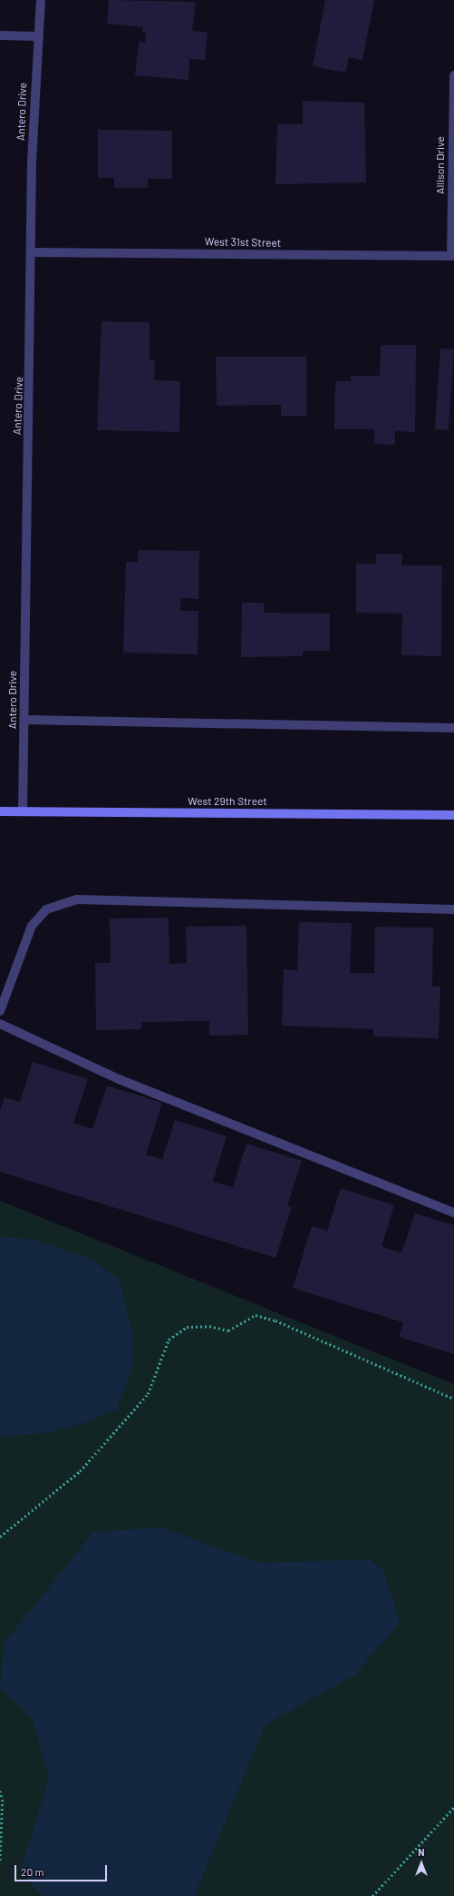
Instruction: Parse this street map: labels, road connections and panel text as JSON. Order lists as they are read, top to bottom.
{
  "streets": {
    "main road": ["West 29th Street"],
    "street": ["Antero Drive", "Allison Drive", "West 31st Street"]
  },
  "crossings": [
    ["Antero Drive", "West 31st Street"],
    ["Antero Drive", "West 29th Street"],
    ["Allison Drive", "West 31st Street"]
  ],
  "scale_bar": "20 m",
  "north": "top"
}
